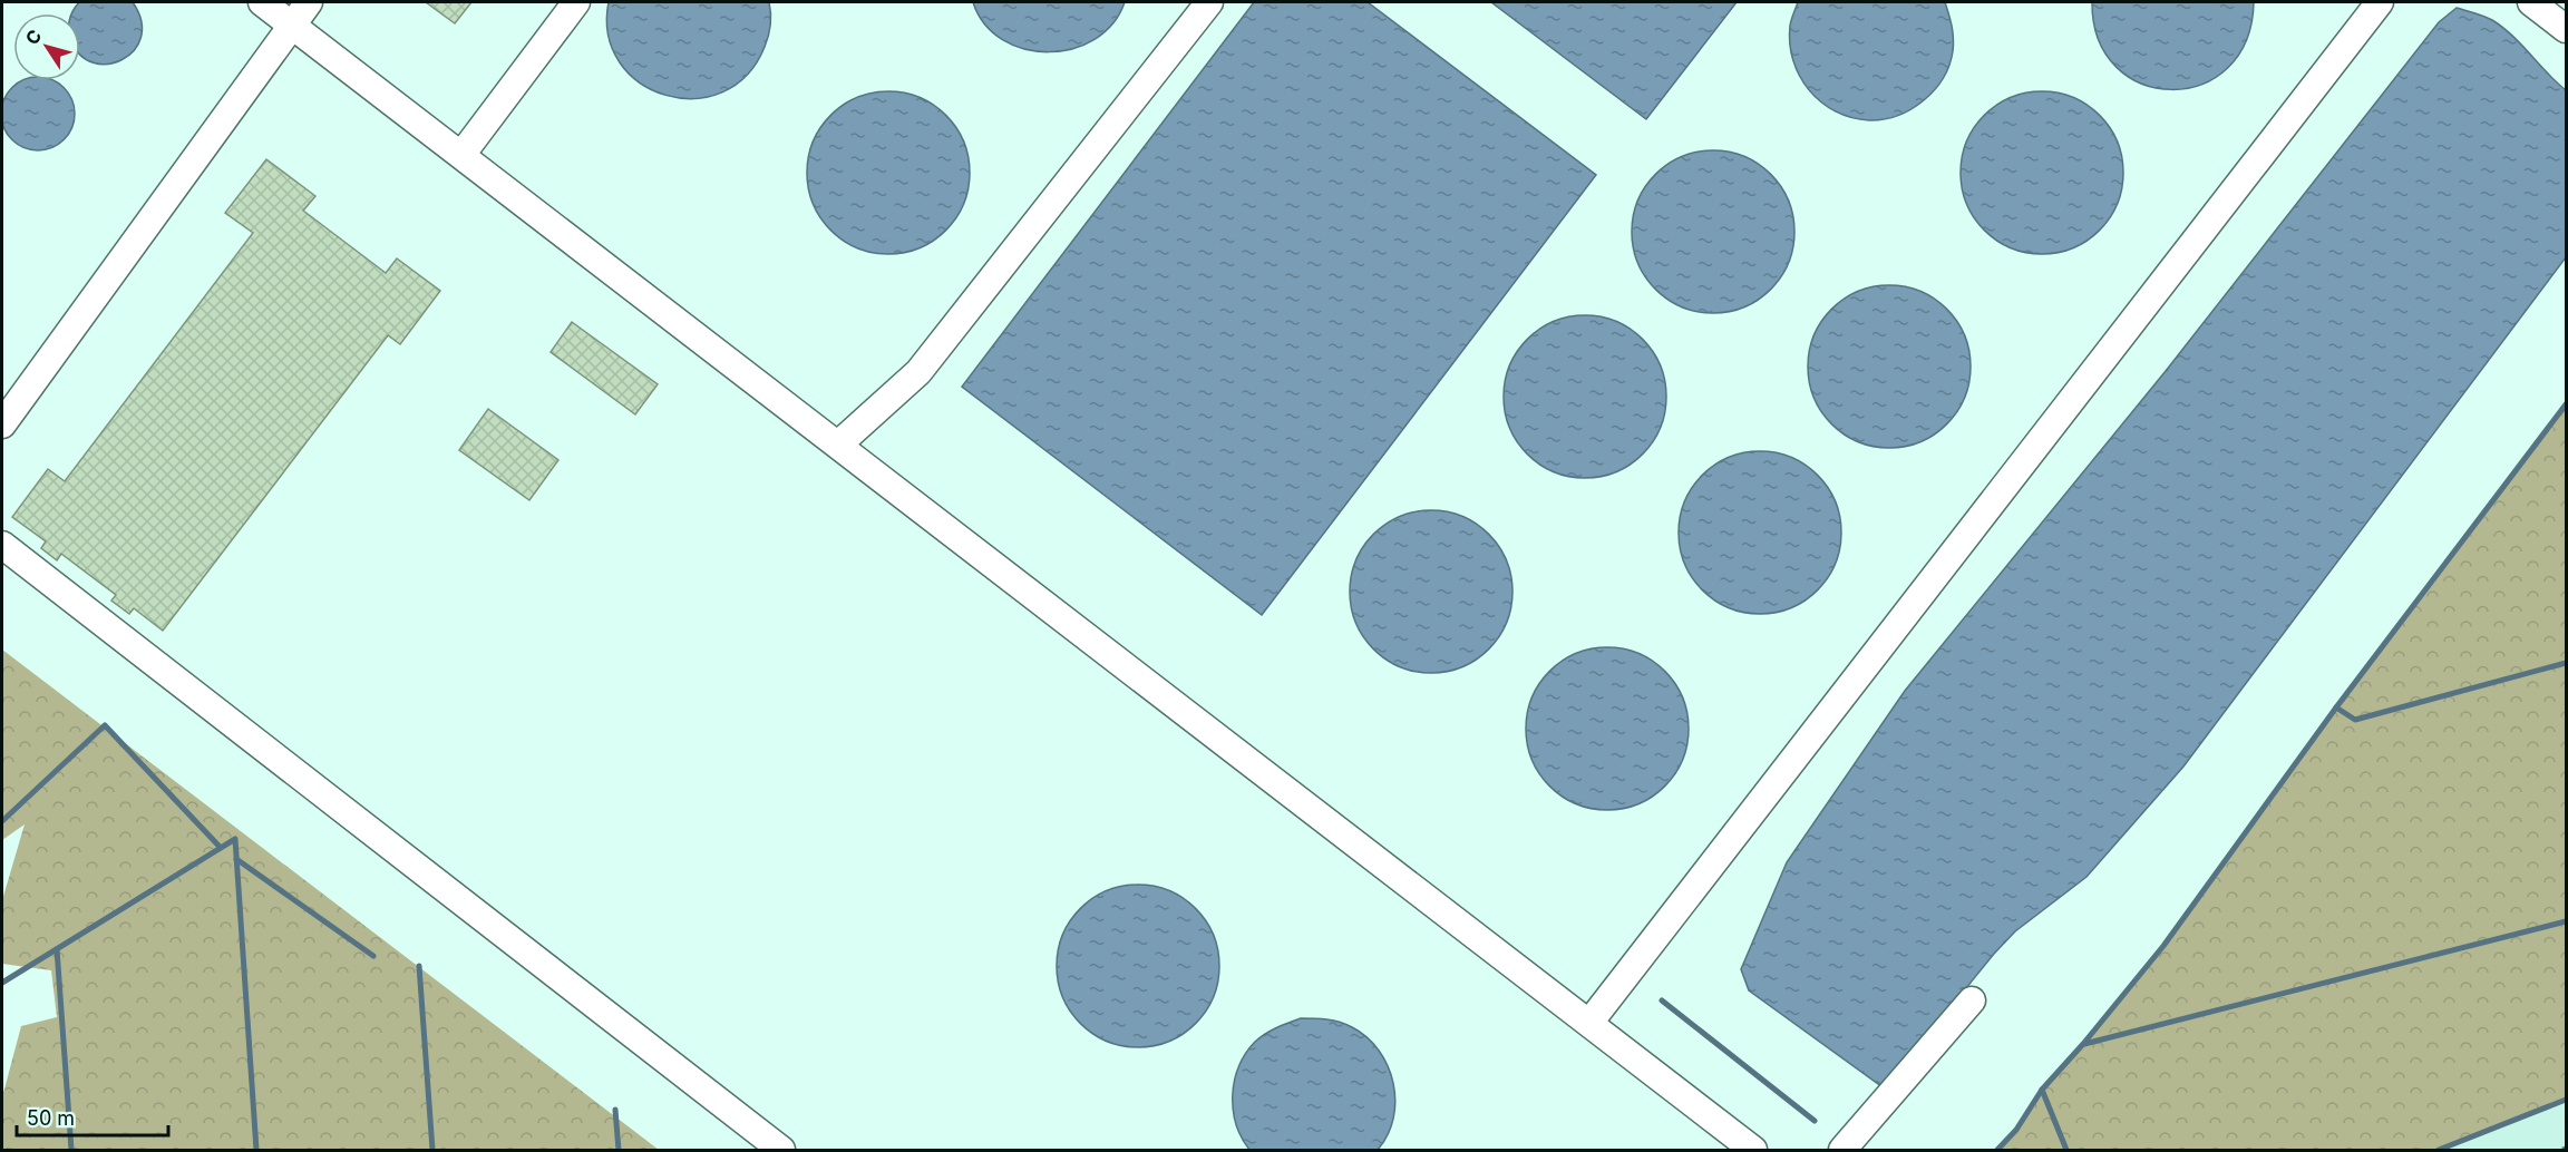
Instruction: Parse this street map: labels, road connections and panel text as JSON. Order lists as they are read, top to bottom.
{
  "scale_bar": "50 m",
  "north": "top left"
}
